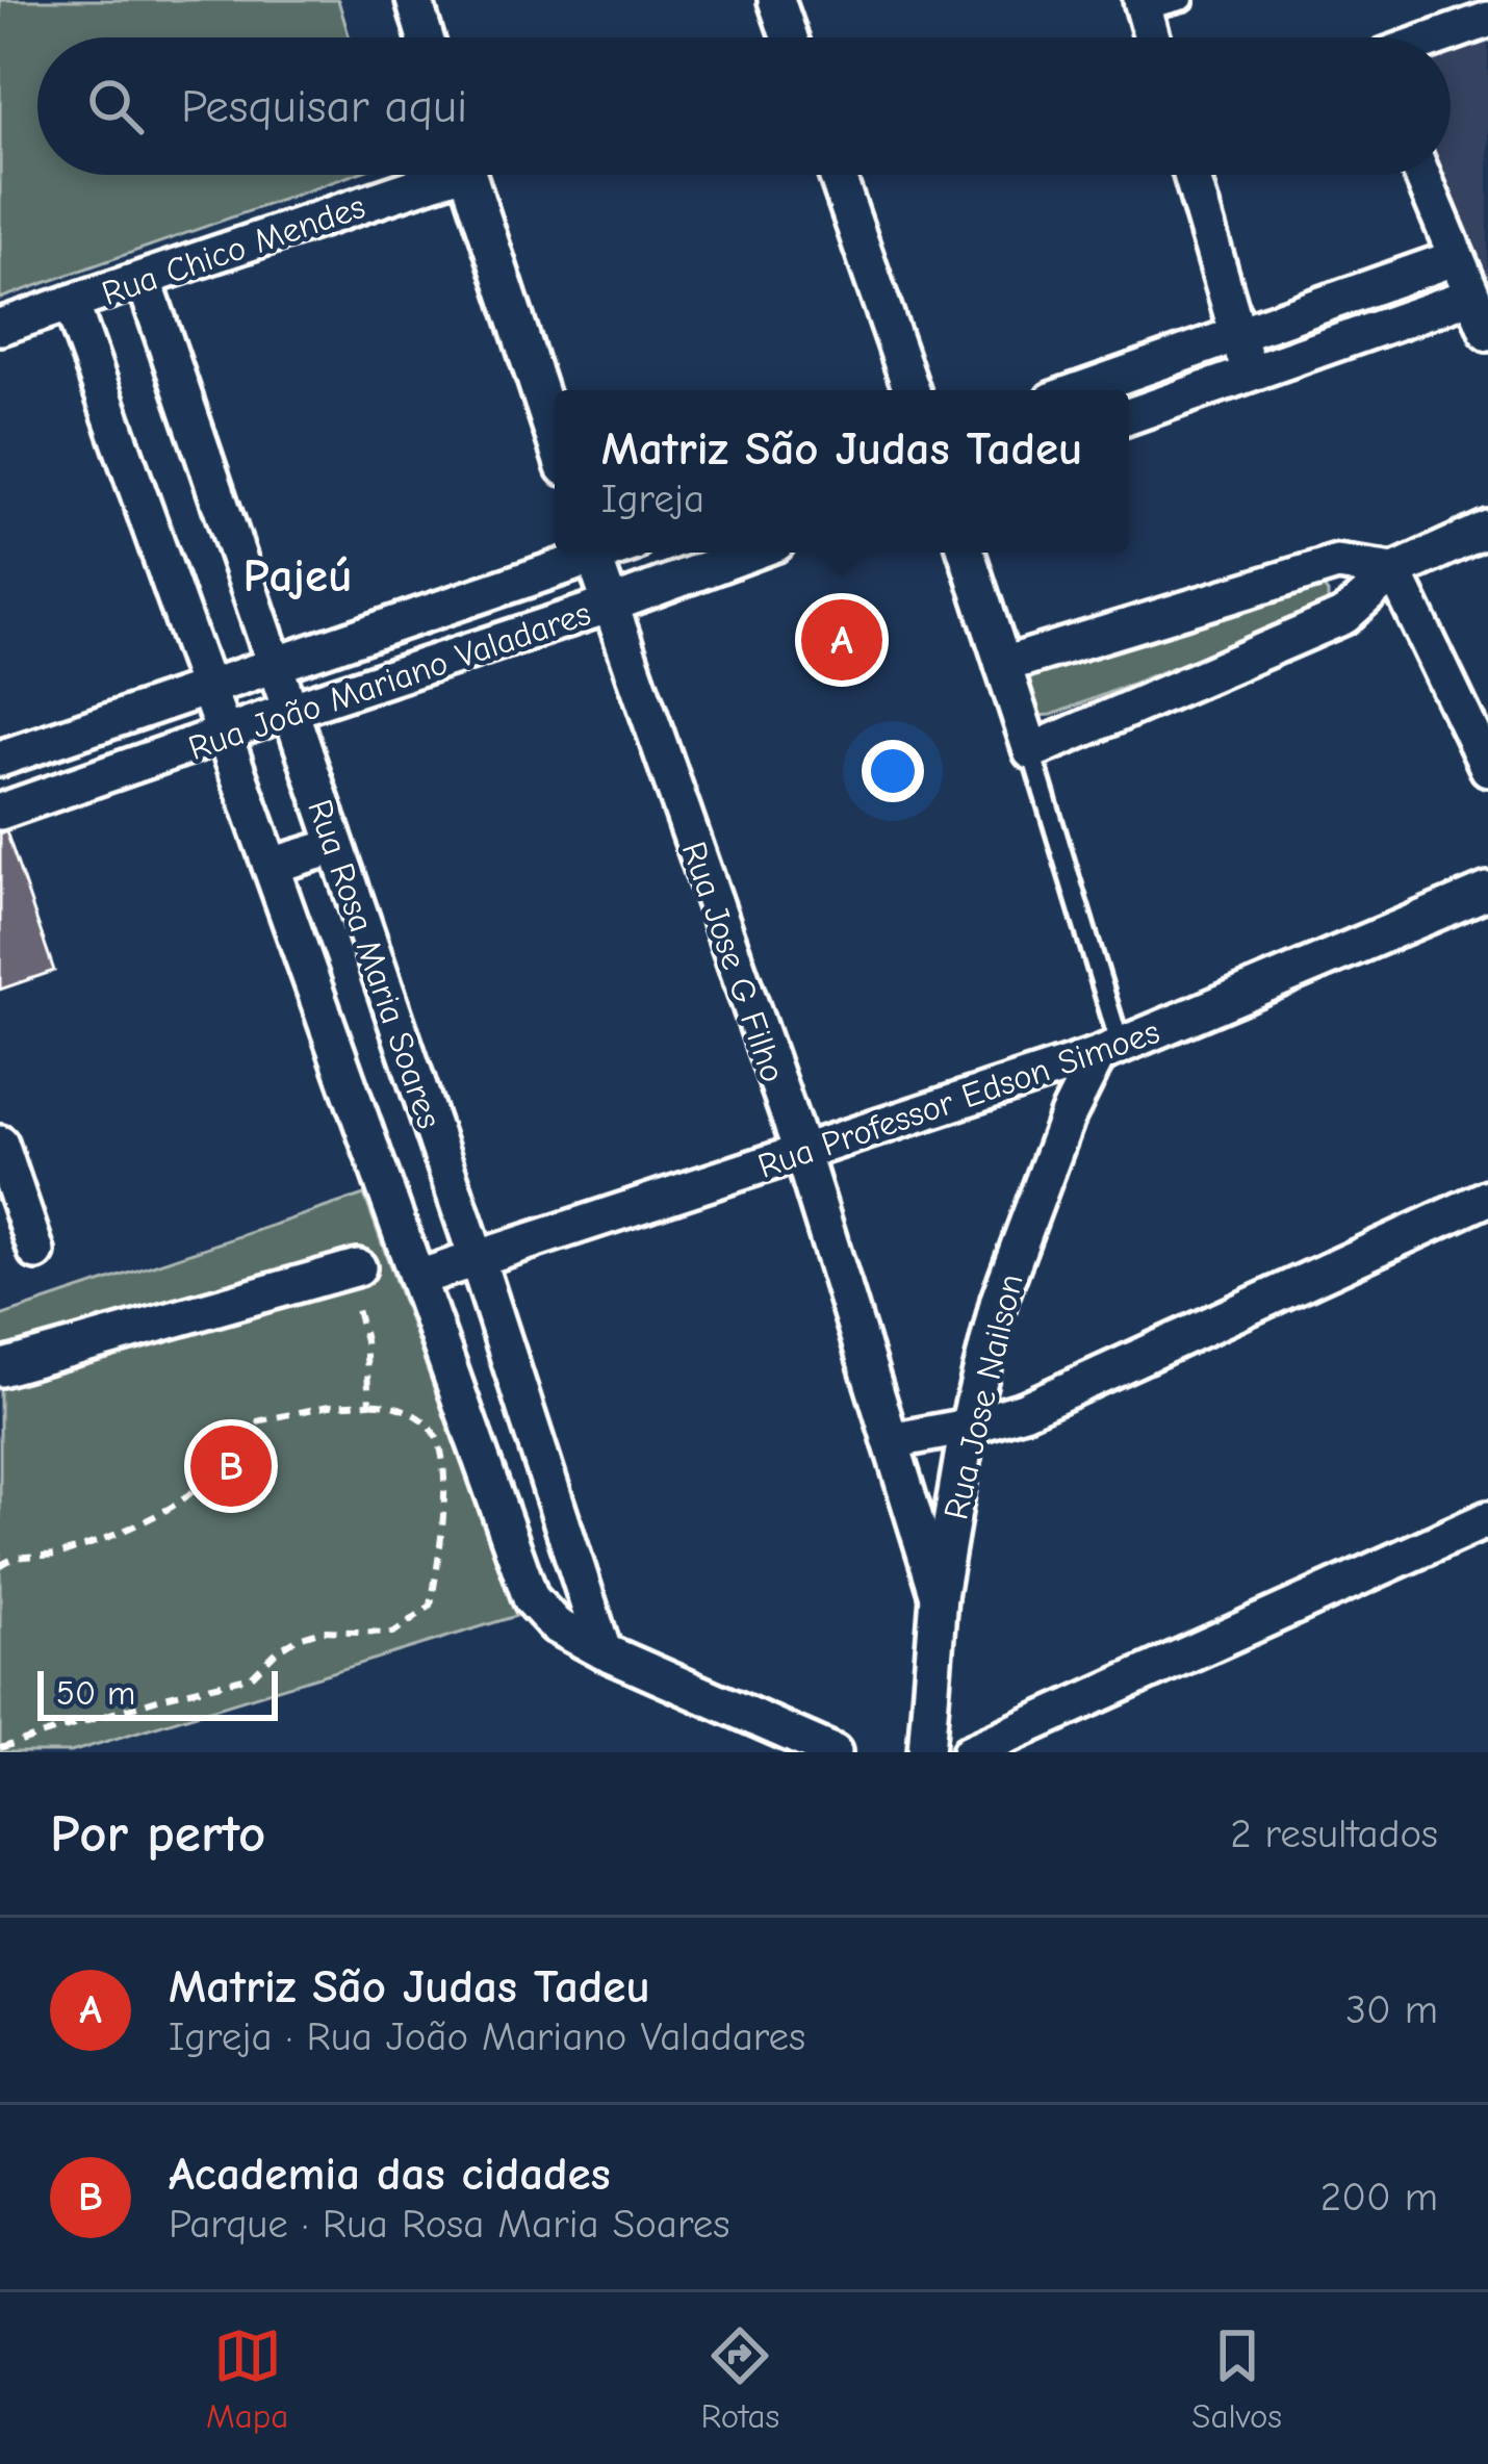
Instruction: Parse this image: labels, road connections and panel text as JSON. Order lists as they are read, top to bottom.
{
  "streets": {
    "street": [
      "Rua Chico Mendes",
      "Rua João Mariano Valadares",
      "Rua Jose G Filho",
      "Rua Rosa Maria Soares",
      "Rua Professor Edson Simoes",
      "Rua Jose Nailson"
    ]
  },
  "crossings": [
    ["Rua Chico Mendes", "Rua Rosa Maria Soares"],
    ["Rua João Mariano Valadares", "Rua Jose G Filho"],
    ["Rua João Mariano Valadares", "Rua Rosa Maria Soares"],
    ["Rua Jose G Filho", "Rua Professor Edson Simoes"],
    ["Rua Jose G Filho", "Rua Jose Nailson"],
    ["Rua Rosa Maria Soares", "Rua Professor Edson Simoes"],
    ["Rua Professor Edson Simoes", "Rua Jose Nailson"]
  ],
  "districts": ["Pajeú"],
  "scale_bar": "50 m",
  "page": {
    "search": "Pesquisar aqui",
    "popup": ["Matriz São Judas Tadeu", "Igreja"],
    "pins": ["A", "B"],
    "scale": "50 m",
    "heading": ["Por perto", "2 resultados"],
    "list": [
      {
        "mark": "A",
        "name": "Matriz São Judas Tadeu",
        "note": "Igreja · Rua João Mariano Valadares",
        "value": "30 m"
      },
      {
        "mark": "B",
        "name": "Academia das cidades",
        "note": "Parque · Rua Rosa Maria Soares",
        "value": "200 m"
      }
    ],
    "nav": ["Mapa", "Rotas", "Salvos"]
  }
}
